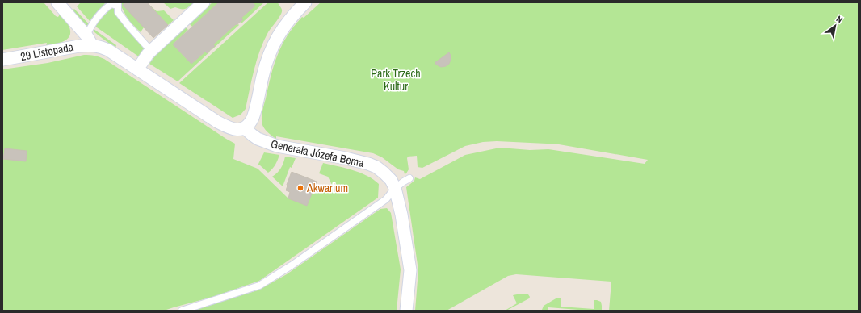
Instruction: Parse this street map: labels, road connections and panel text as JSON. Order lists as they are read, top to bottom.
{
  "streets": {
    "street": ["29 Listopada", "Generała Józefa Bema"]
  },
  "parks": ["Park Trzech Kultur"],
  "places": ["Akwarium"],
  "north": "top right"
}
